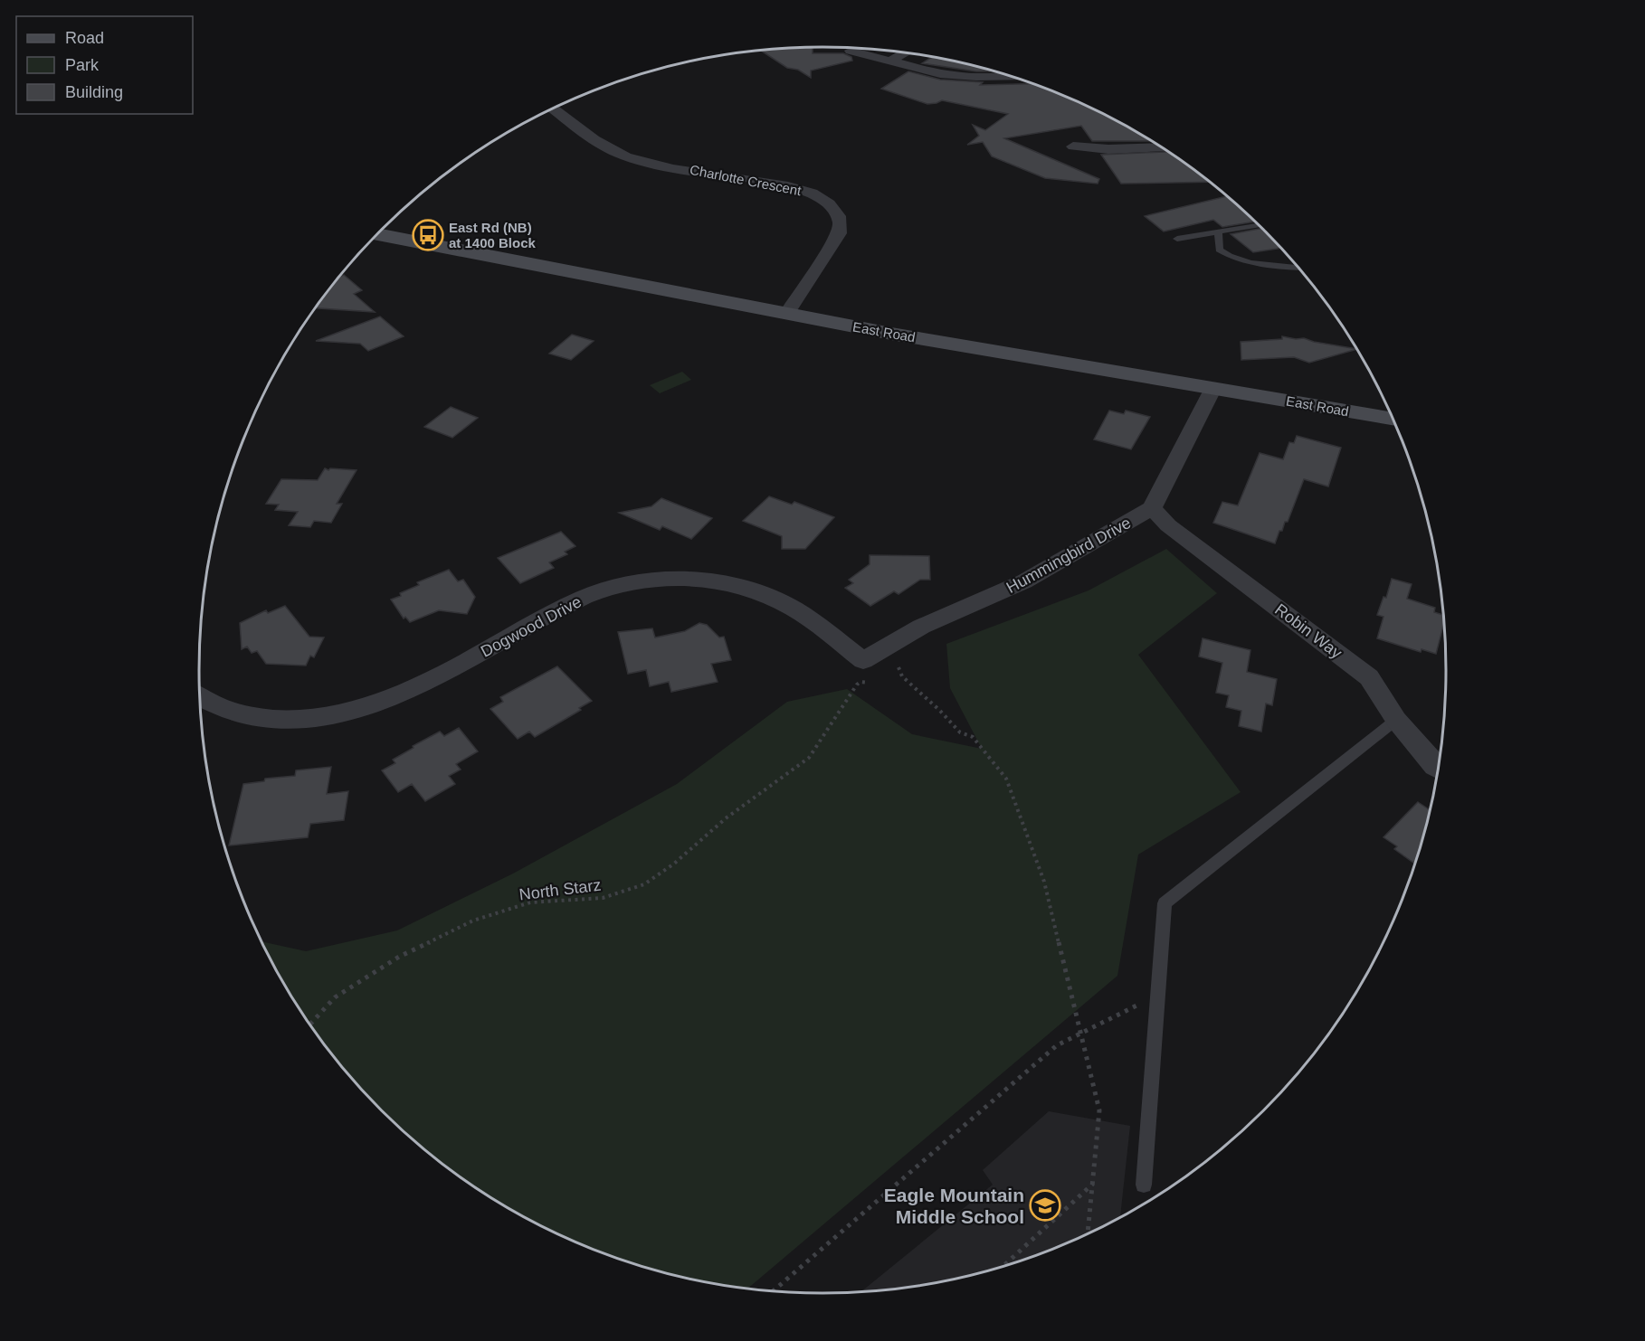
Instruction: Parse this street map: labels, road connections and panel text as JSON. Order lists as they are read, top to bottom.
{
  "streets": {
    "main road": ["East Road"],
    "street": [
      "Charlotte Crescent",
      "Hummingbird Drive",
      "Dogwood Drive",
      "Robin Way"
    ],
    "path": ["North Starz"]
  },
  "crossings": [
    ["Charlotte Crescent", "East Road"],
    ["Hummingbird Drive", "Dogwood Drive"],
    ["Hummingbird Drive", "Robin Way"]
  ],
  "places": {
    "bus stop": ["East Rd (NB) at 1400 Block"],
    "school or university": ["Eagle Mountain Middle School"]
  },
  "legend": ["Road", "Park", "Building"]
}
